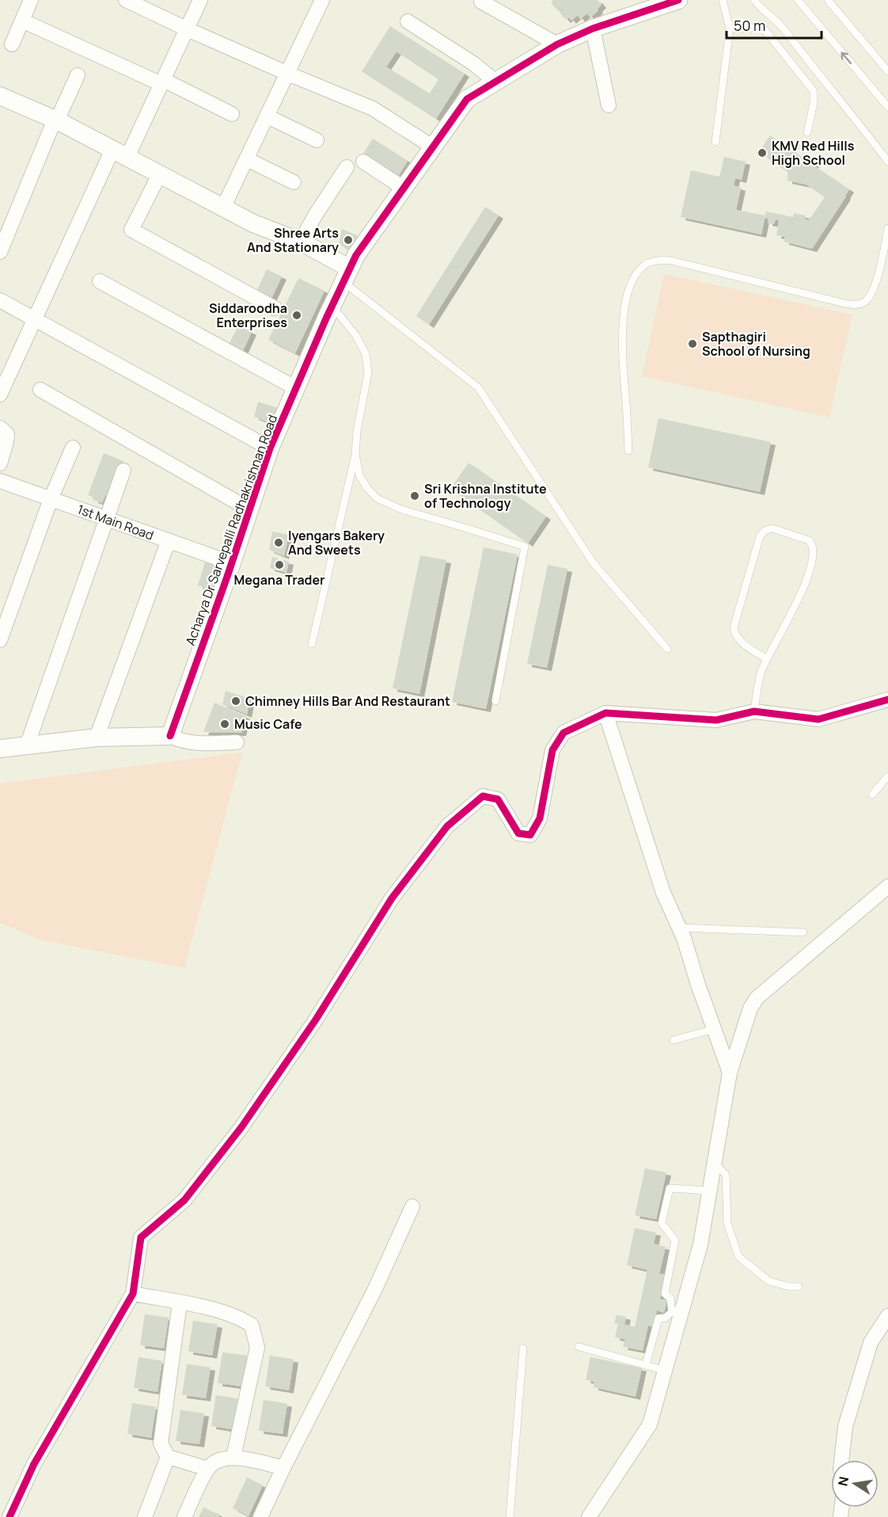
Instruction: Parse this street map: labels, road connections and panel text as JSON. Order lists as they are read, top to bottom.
{
  "streets": {
    "street": ["1st Main Road", "Acharya Dr Sarvepalli Radhakrishnan Road"]
  },
  "crossings": [
    ["1st Main Road", "Acharya Dr Sarvepalli Radhakrishnan Road"]
  ],
  "places": [
    "KMV Red Hills High School",
    "Shree Arts And Stationary",
    "Siddaroodha Enterprises",
    "Sapthagiri School of Nursing",
    "Sri Krishna Institute of Technology",
    "Iyengars Bakery And Sweets",
    "Megana Trader",
    "Chimney Hills Bar And Restaurant",
    "Music Cafe"
  ],
  "scale_bar": "50 m",
  "north": "left"
}
